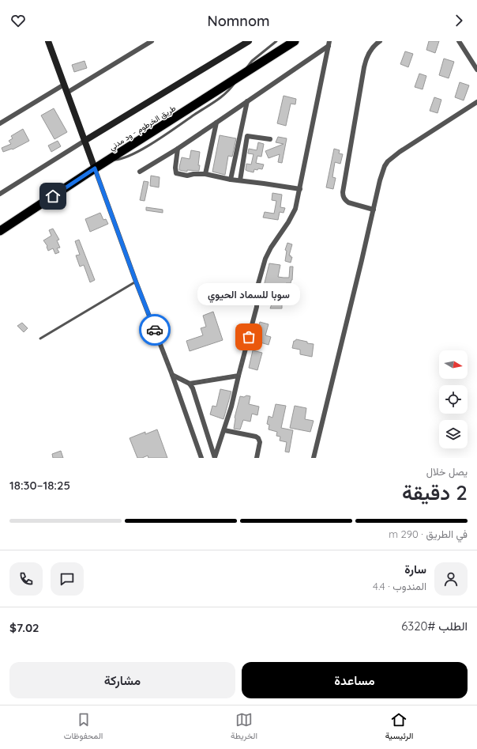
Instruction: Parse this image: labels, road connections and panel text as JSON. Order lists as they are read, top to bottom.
{
  "streets": {
    "highway": ["طريق الخرطوم - ود مدني"]
  },
  "places": ["سوبا للسماد الحيوي"],
  "north": "right",
  "page": {
    "header": "Nomnom",
    "bubble": "سوبا للسماد الحيوي",
    "heading": ["2 دقيقة", "يصل خلال", "18:25–18:30"],
    "panel": [
      "سارة",
      "المندوب · 4.4",
      "الطلب #6320",
      "$7.02"
    ],
    "bar": "في الطريق · 290 m",
    "buttons": ["مساعدة", "مشاركة"],
    "tabs": ["الرئيسية", "الخريطة", "المحفوظات"]
  }
}
